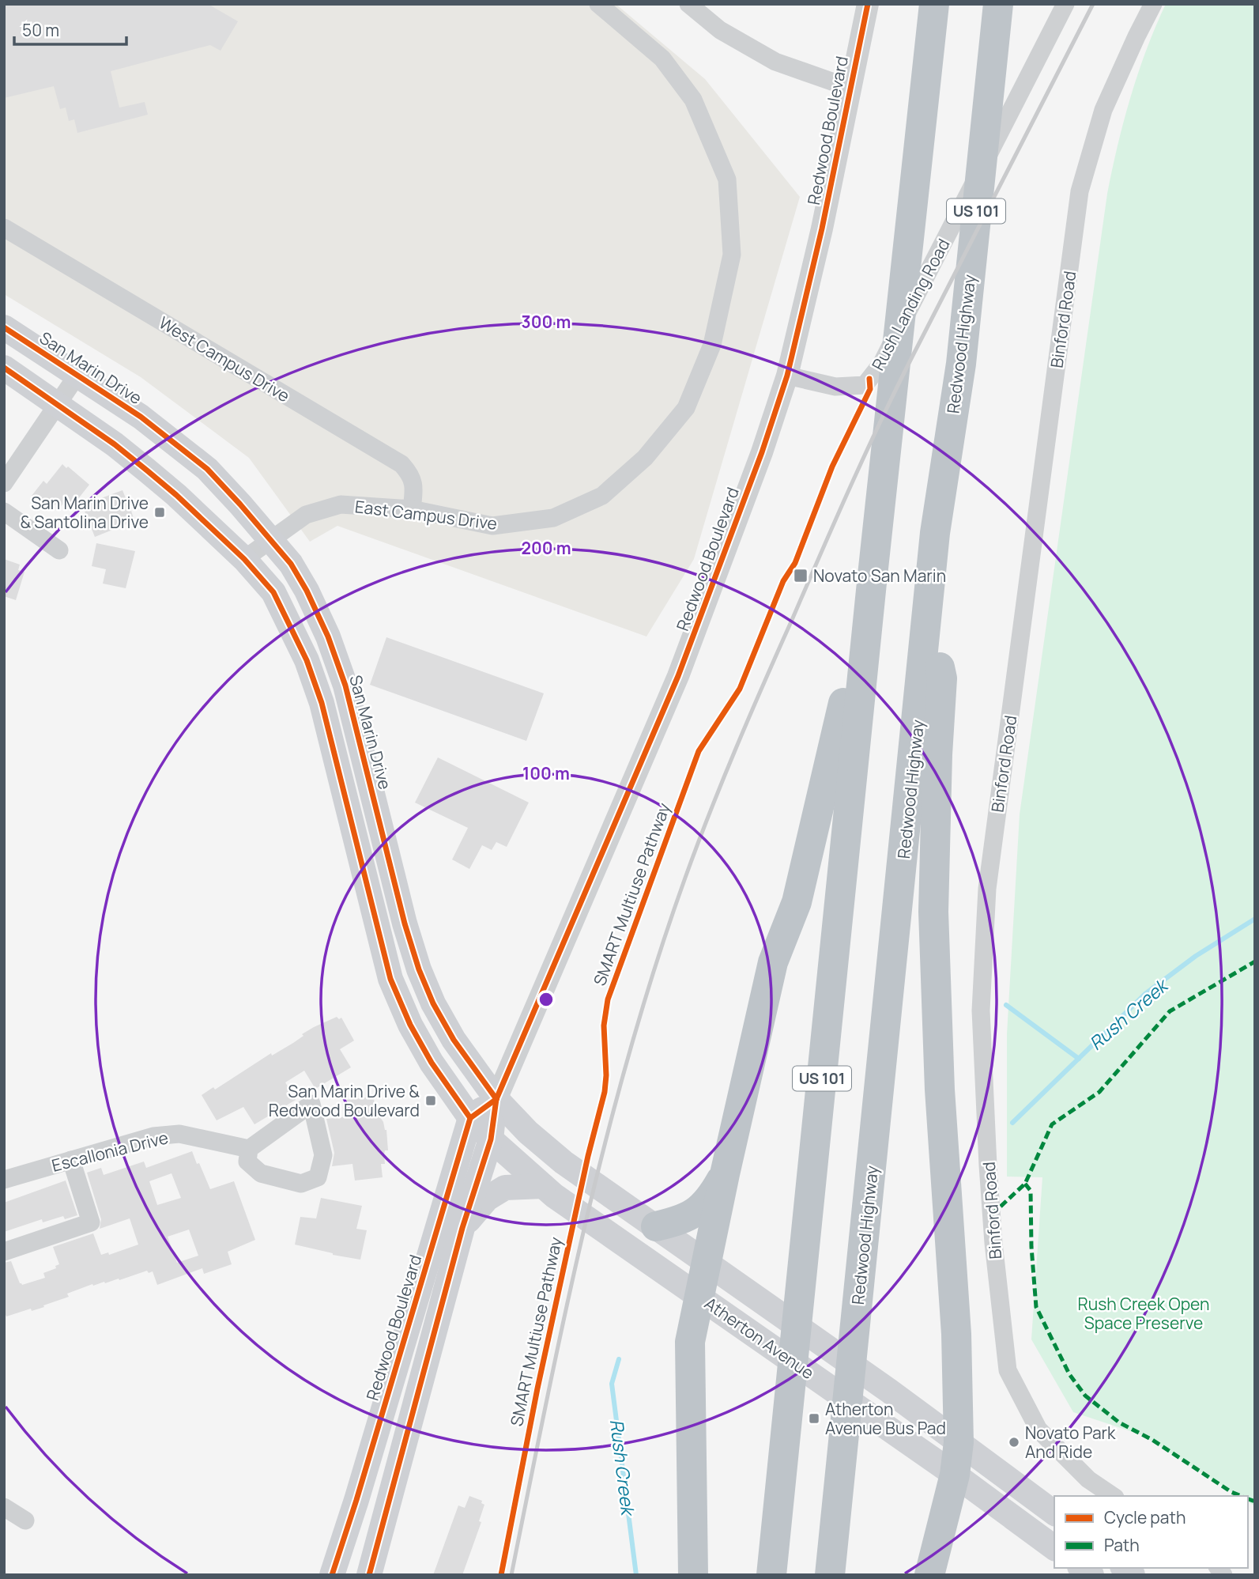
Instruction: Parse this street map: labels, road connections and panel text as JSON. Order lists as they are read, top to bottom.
{
  "streets": {
    "highway": ["US 101", "Redwood Highway"],
    "main road": ["Redwood Boulevard", "San Marin Drive", "Atherton Avenue"],
    "street": [
      "Rush Landing Road",
      "Binford Road",
      "West Campus Drive",
      "East Campus Drive",
      "Escallonia Drive"
    ],
    "cycle path": ["SMART Multiuse Pathway"]
  },
  "crossings": [
    ["Redwood Boulevard", "Rush Landing Road"],
    ["Redwood Boulevard", "San Marin Drive"],
    ["Redwood Boulevard", "Atherton Avenue"],
    ["West Campus Drive", "East Campus Drive"],
    ["San Marin Drive", "East Campus Drive"],
    ["San Marin Drive", "Atherton Avenue"]
  ],
  "water": ["Rush Creek"],
  "parks": ["Rush Creek Open Space Preserve"],
  "places": {
    "transit": [
      "San Marin Drive & Santolina Drive",
      "Novato San Marin",
      "San Marin Drive & Redwood Boulevard",
      "Atherton Avenue Bus Pad"
    ],
    "other": ["Novato Park And Ride"]
  },
  "legend": ["Cycle path", "Path"],
  "scale_bar": "50 m",
  "rings": ["300 m", "200 m", "100 m"]
}
